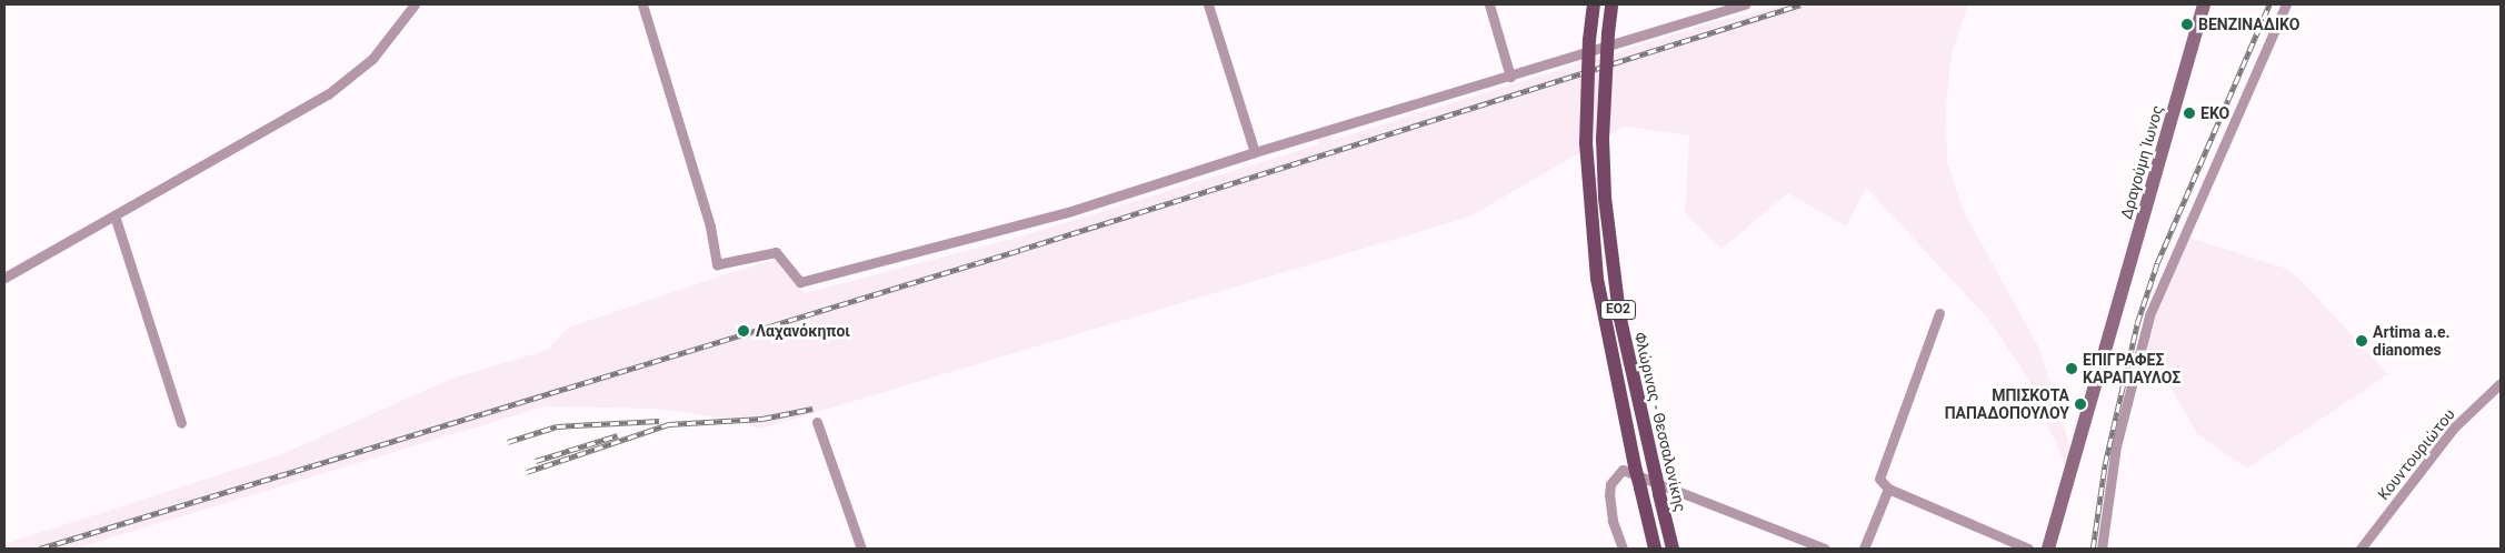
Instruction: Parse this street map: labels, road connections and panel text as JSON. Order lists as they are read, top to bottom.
{
  "streets": {
    "main road": ["Δραγούμη Ίωνος", "ΕΟ2", "Φλώρινας - Θεσσαλονίκης"],
    "street": ["Κουντουριώτου"]
  },
  "places": [
    "ΒΕΝΖΙΝΑΔΙΚΟ",
    "EKO",
    "Λαχανόκηποι",
    "Artima a.e. dianomes",
    "ΕΠΙΓΡΑΦΕΣ ΚΑΡΑΠΑΥΛΟΣ",
    "ΜΠΙΣΚΟΤΑ ΠΑΠΑΔΟΠΟΥΛΟΥ"
  ]
}
